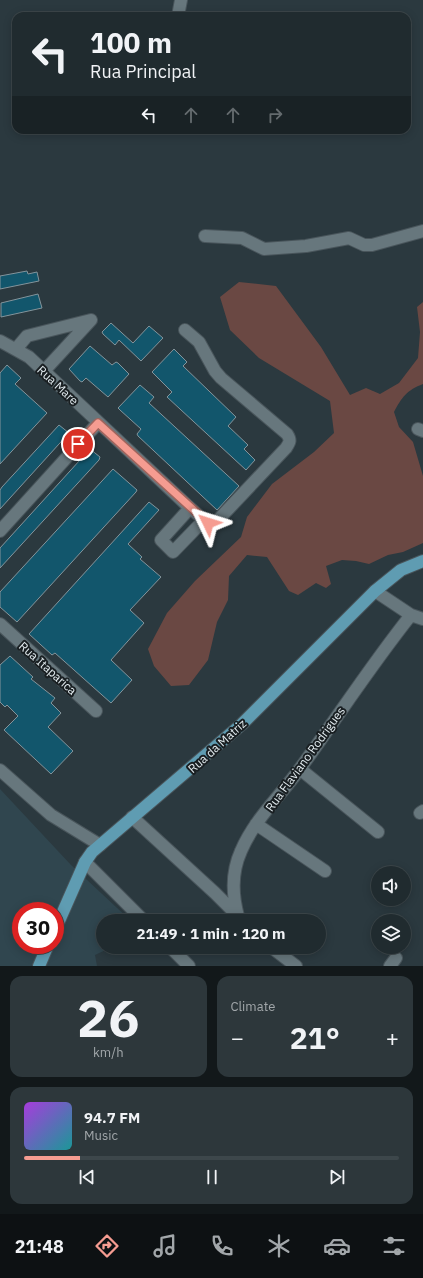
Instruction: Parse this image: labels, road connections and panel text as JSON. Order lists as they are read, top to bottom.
{
  "streets": {
    "main road": ["Rua da Matriz"],
    "street": ["Rua Mare", "Rua Itaparica", "Rua Flaviano Rodrigues"]
  },
  "page": {
    "turn": ["100 m", "Rua Principal"],
    "limit": "30",
    "trip": "21:49 · 1 min · 120 m",
    "tile": [
      ["26", "km/h"],
      "Climate"
    ],
    "heat": ["−", "21°", "+"],
    "song": ["94.7 FM", "Music"],
    "tabs": "21:48"
  }
}
